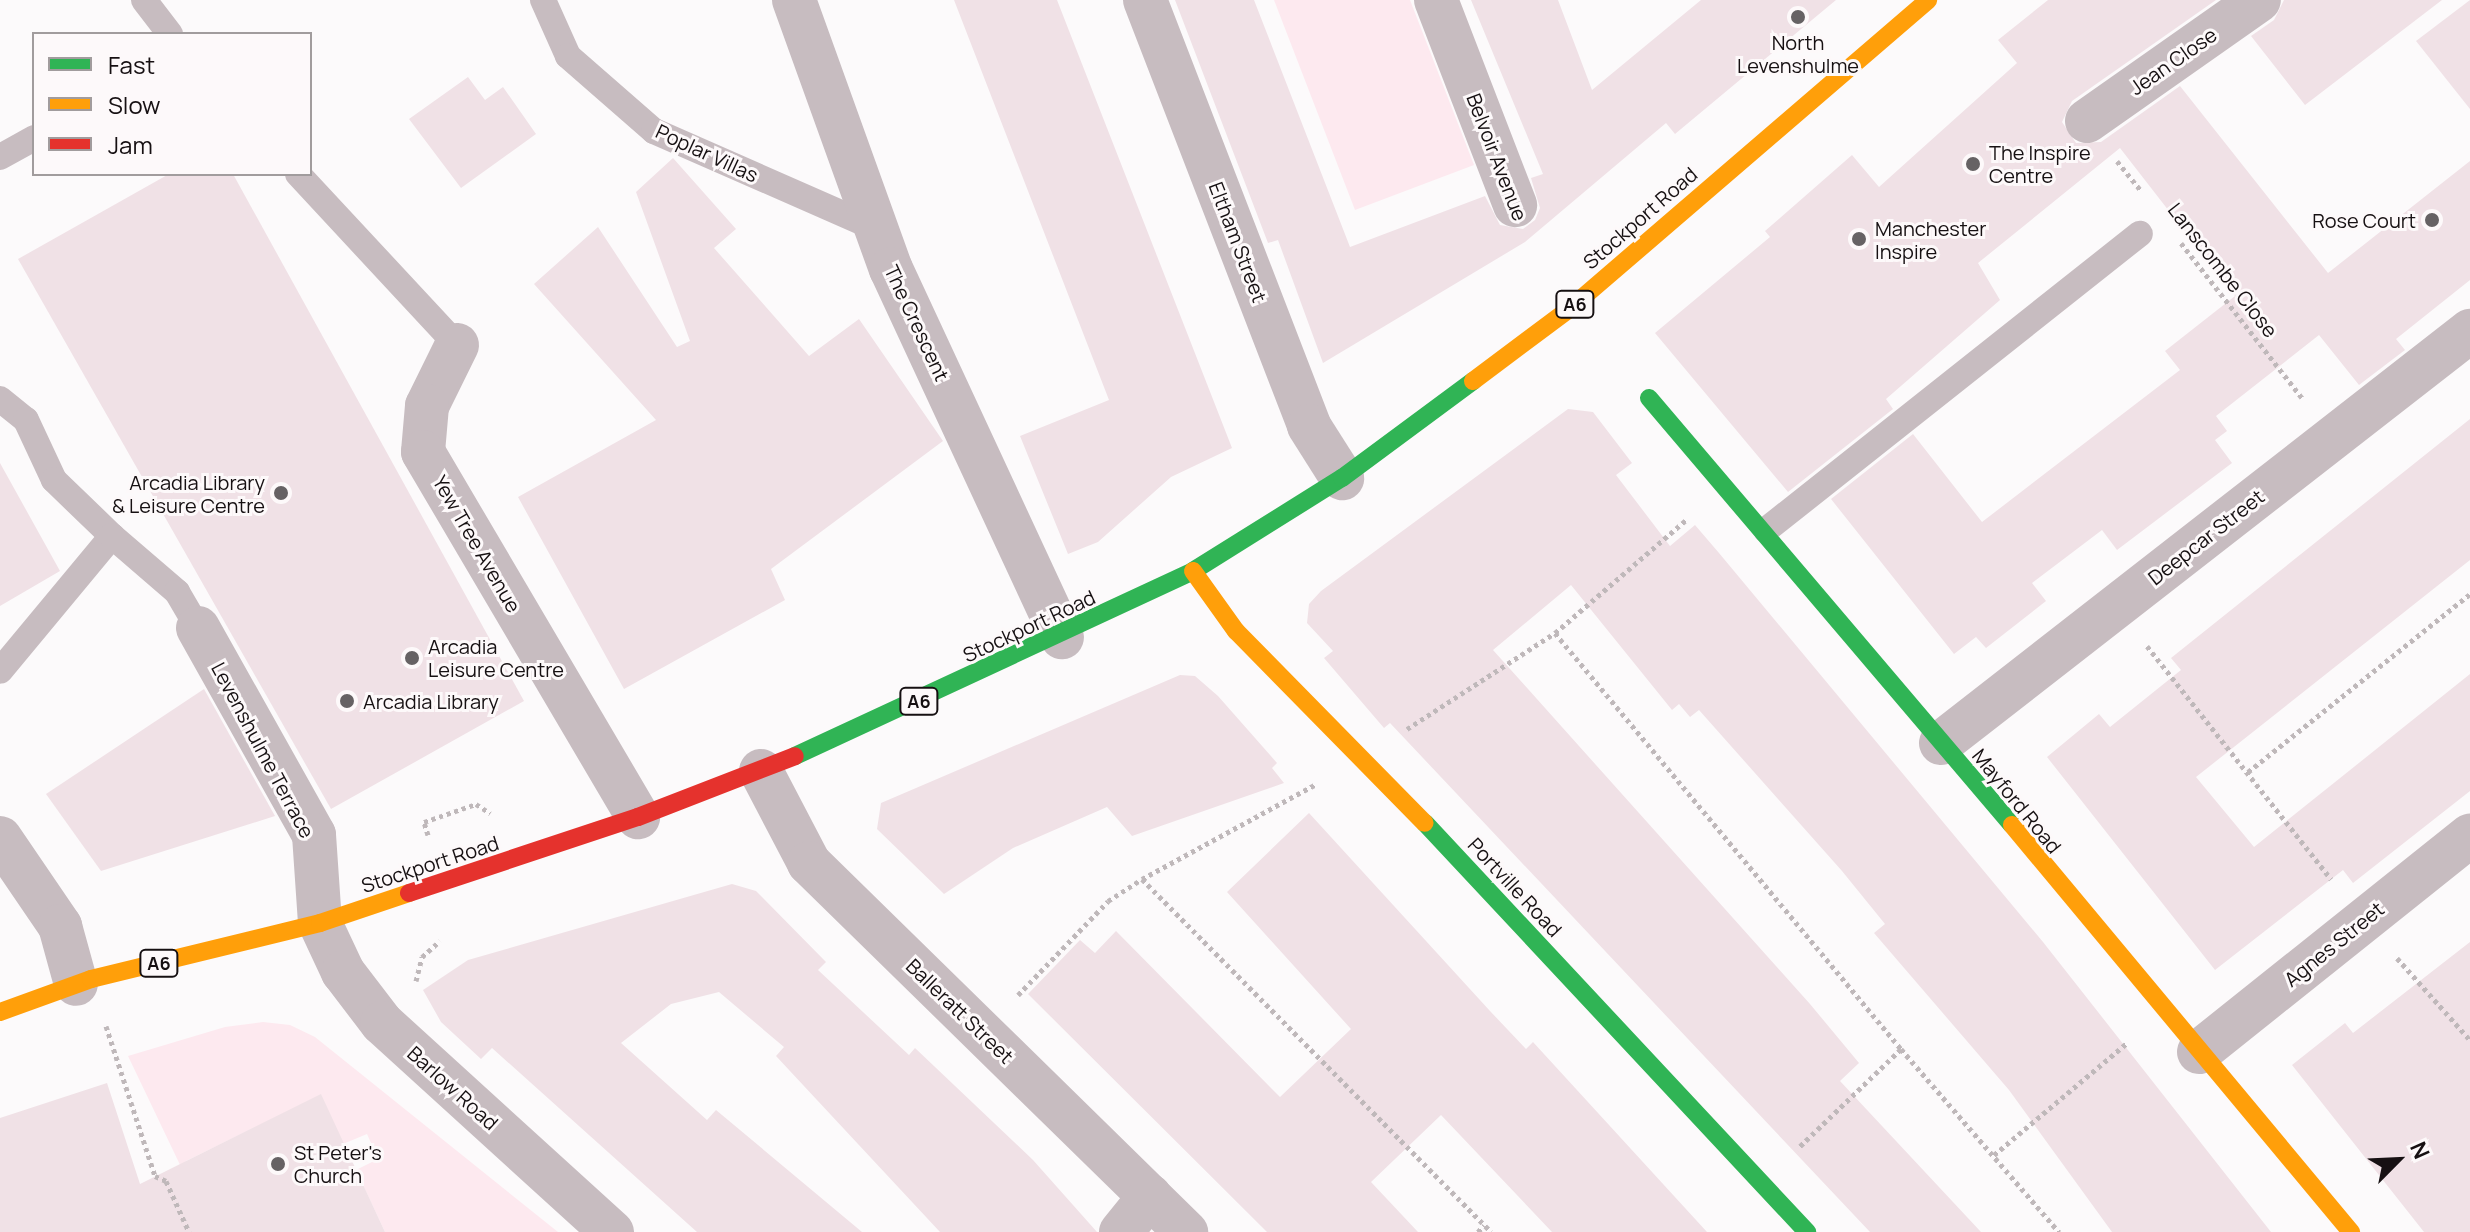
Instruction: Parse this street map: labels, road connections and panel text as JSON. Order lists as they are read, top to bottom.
{
  "streets": {
    "main road": [
      "Stockport Road",
      "A6",
      "Mayford Road",
      "Portville Road"
    ],
    "street": [
      "Jean Close",
      "Belvoir Avenue",
      "Eltham Street",
      "The Crescent",
      "Deepcar Street",
      "Yew Tree Avenue",
      "Levenshulme Terrace",
      "Agnes Street",
      "Balleratt Street",
      "Barlow Road"
    ],
    "lane": ["Poplar Villas"],
    "path": ["Lanscombe Close"]
  },
  "crossings": [
    ["Jean Close", "Lanscombe Close"],
    ["Poplar Villas", "The Crescent"],
    ["Stockport Road", "Eltham Street"],
    ["Stockport Road", "The Crescent"],
    ["Stockport Road", "Yew Tree Avenue"],
    ["Stockport Road", "Levenshulme Terrace"],
    ["Stockport Road", "Portville Road"],
    ["Stockport Road", "Balleratt Street"],
    ["Stockport Road", "Barlow Road"],
    ["Lanscombe Close", "Deepcar Street"],
    ["Deepcar Street", "Mayford Road"],
    ["Levenshulme Terrace", "Barlow Road"],
    ["Mayford Road", "Agnes Street"]
  ],
  "places": [
    "North Levenshulme",
    "The Inspire Centre",
    "Rose Court",
    "Manchester Inspire",
    "Arcadia Library & Leisure Centre",
    "Arcadia Leisure Centre",
    "Arcadia Library",
    "St Peter's Church"
  ],
  "legend": ["Fast", "Slow", "Jam"],
  "north": "top right"
}
